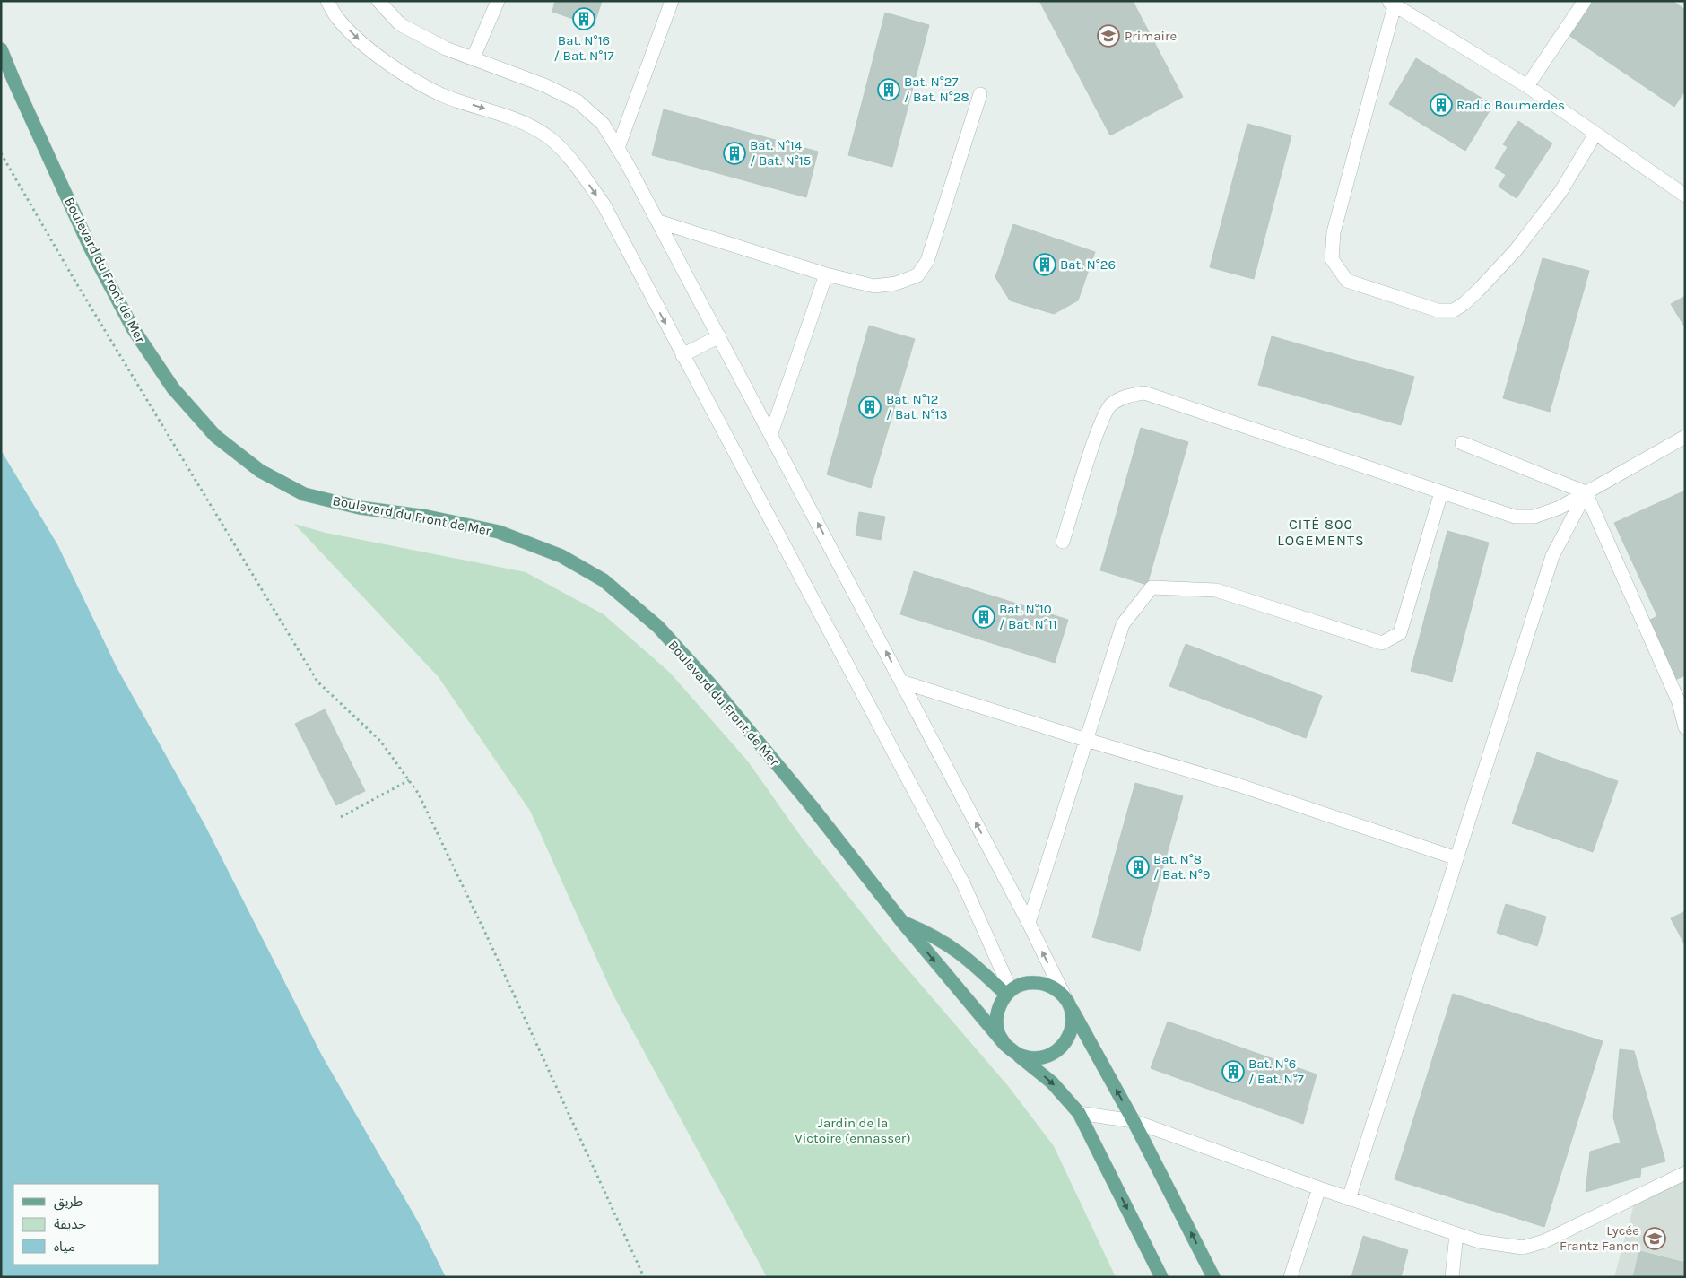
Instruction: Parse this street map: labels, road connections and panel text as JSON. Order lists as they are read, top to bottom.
{
  "streets": {
    "main road": ["Boulevard du Front de Mer"]
  },
  "districts": ["CITÉ 800 LOGEMENTS"],
  "parks": ["Jardin de la Victoire (ennasser)"],
  "places": {
    "building": [
      "Bat. N°16 / Bat. N°17",
      "Bat. N°27 / Bat. N°28",
      "Radio Boumerdes",
      "Bat. N°14 / Bat. N°15",
      "Bat. N°26",
      "Bat. N°12 / Bat. N°13",
      "Bat. N°10 / Bat. N°11",
      "Bat. N°8 / Bat. N°9",
      "Bat. N°6 / Bat. N°7"
    ],
    "school or university": ["Primaire", "Lycée Frantz Fanon"]
  },
  "legend": ["طريق", "حديقة", "مياه"]
}
